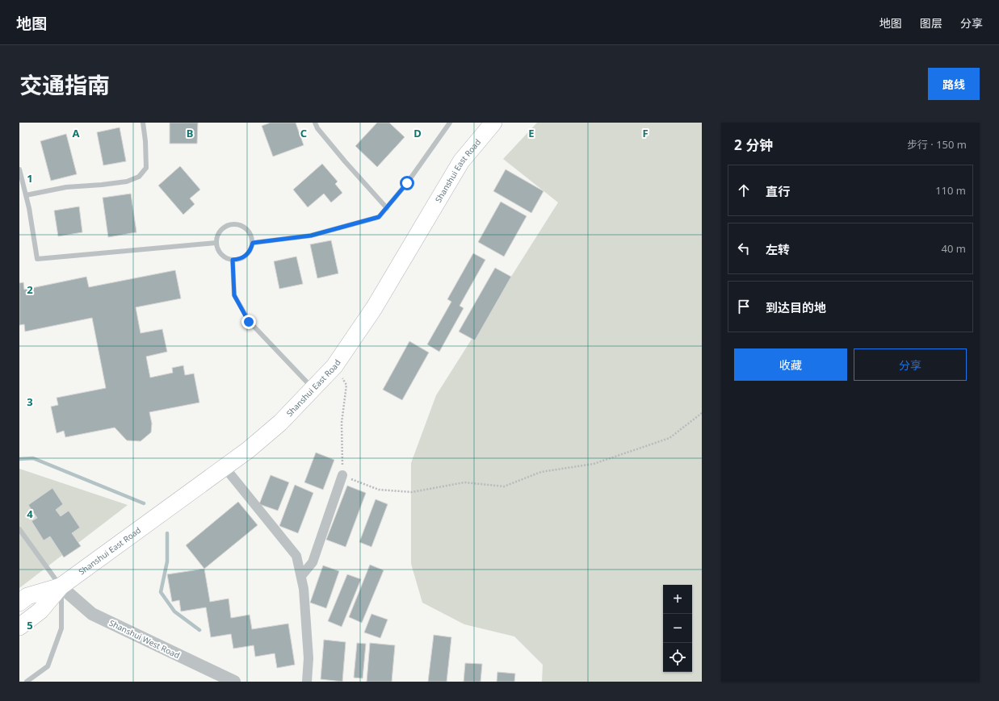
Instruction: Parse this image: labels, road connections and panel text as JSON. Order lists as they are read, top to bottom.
{
  "streets": {
    "highway": ["Shanshui East Road"],
    "street": ["Shanshui West Road"]
  },
  "crossings": [
    ["Shanshui East Road", "Shanshui West Road"]
  ],
  "page": {
    "header": "地图",
    "nav": ["地图", "图层", "分享"],
    "title": "交通指南",
    "buttons": [
      "路线",
      ["收藏", "分享"]
    ],
    "heading": ["2 分钟", "步行 · 150 m"],
    "list": [
      ["直行", "110 m"],
      ["左转", "40 m"],
      "到达目的地"
    ],
    "map_buttons": ["+", "−"]
  },
  "grid": {
    "columns": [
      "A",
      "B",
      "C",
      "D",
      "E",
      "F"
    ],
    "rows": [
      "1",
      "2",
      "3",
      "4",
      "5"
    ]
  }
}
